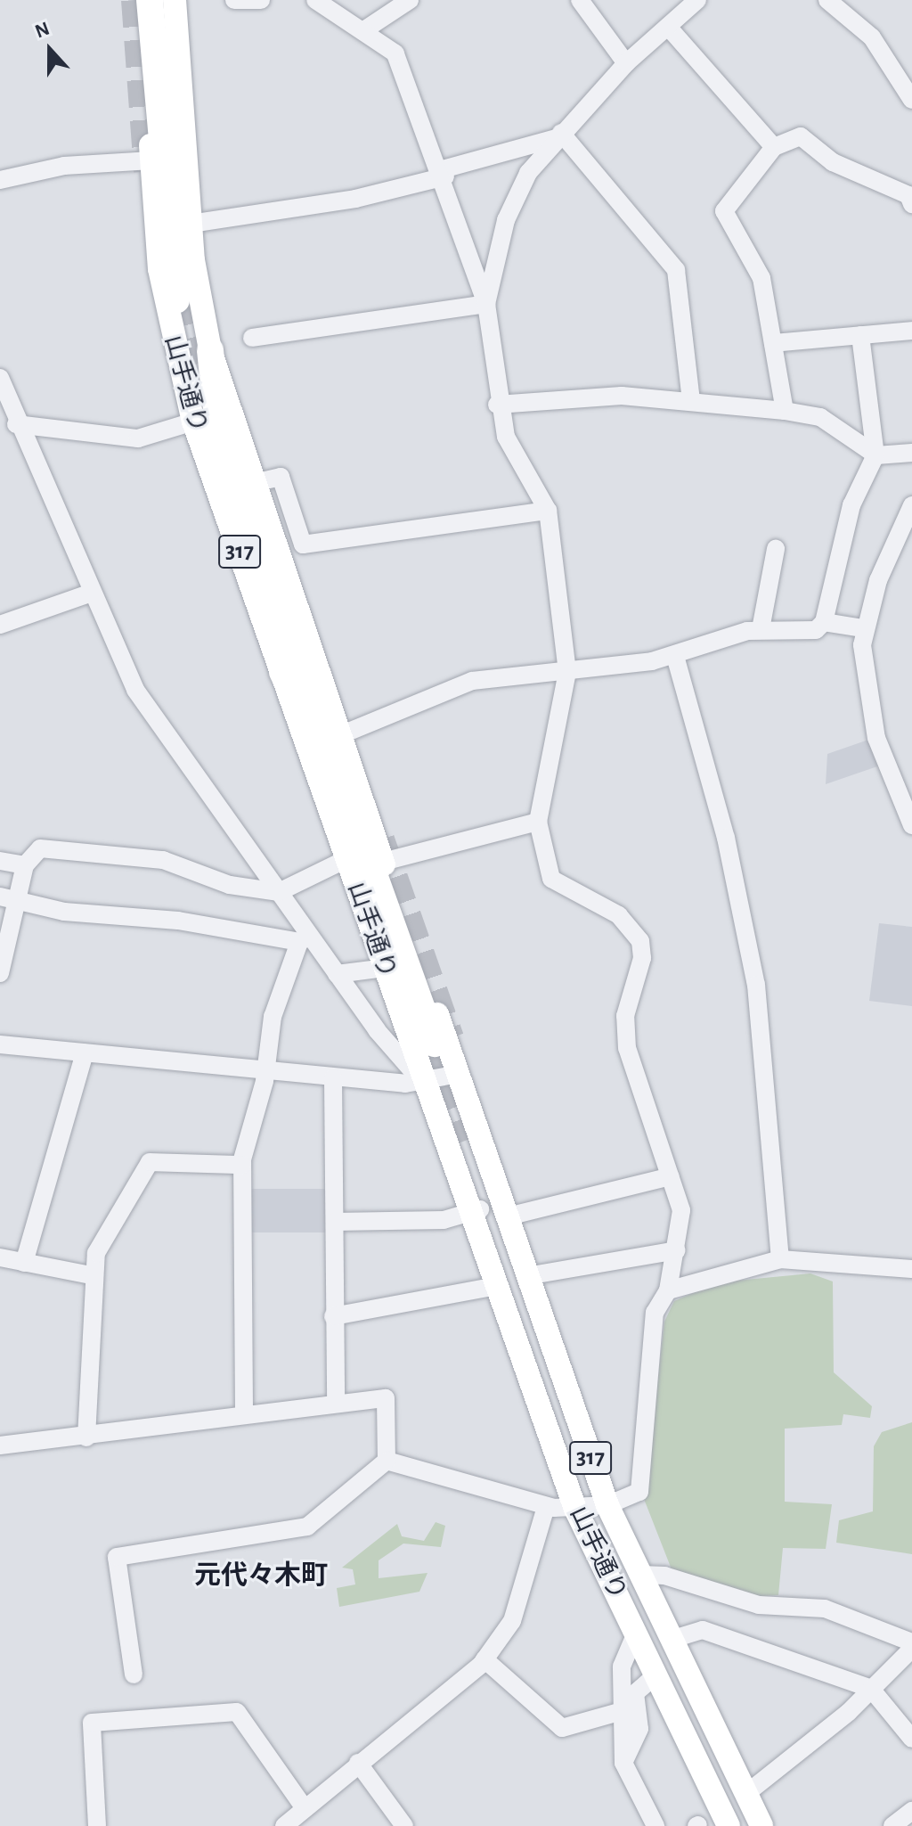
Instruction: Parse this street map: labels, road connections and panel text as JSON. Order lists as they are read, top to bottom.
{
  "streets": {
    "main road": ["山手通り", "317"]
  },
  "districts": ["元代々木町"],
  "north": "top"
}
